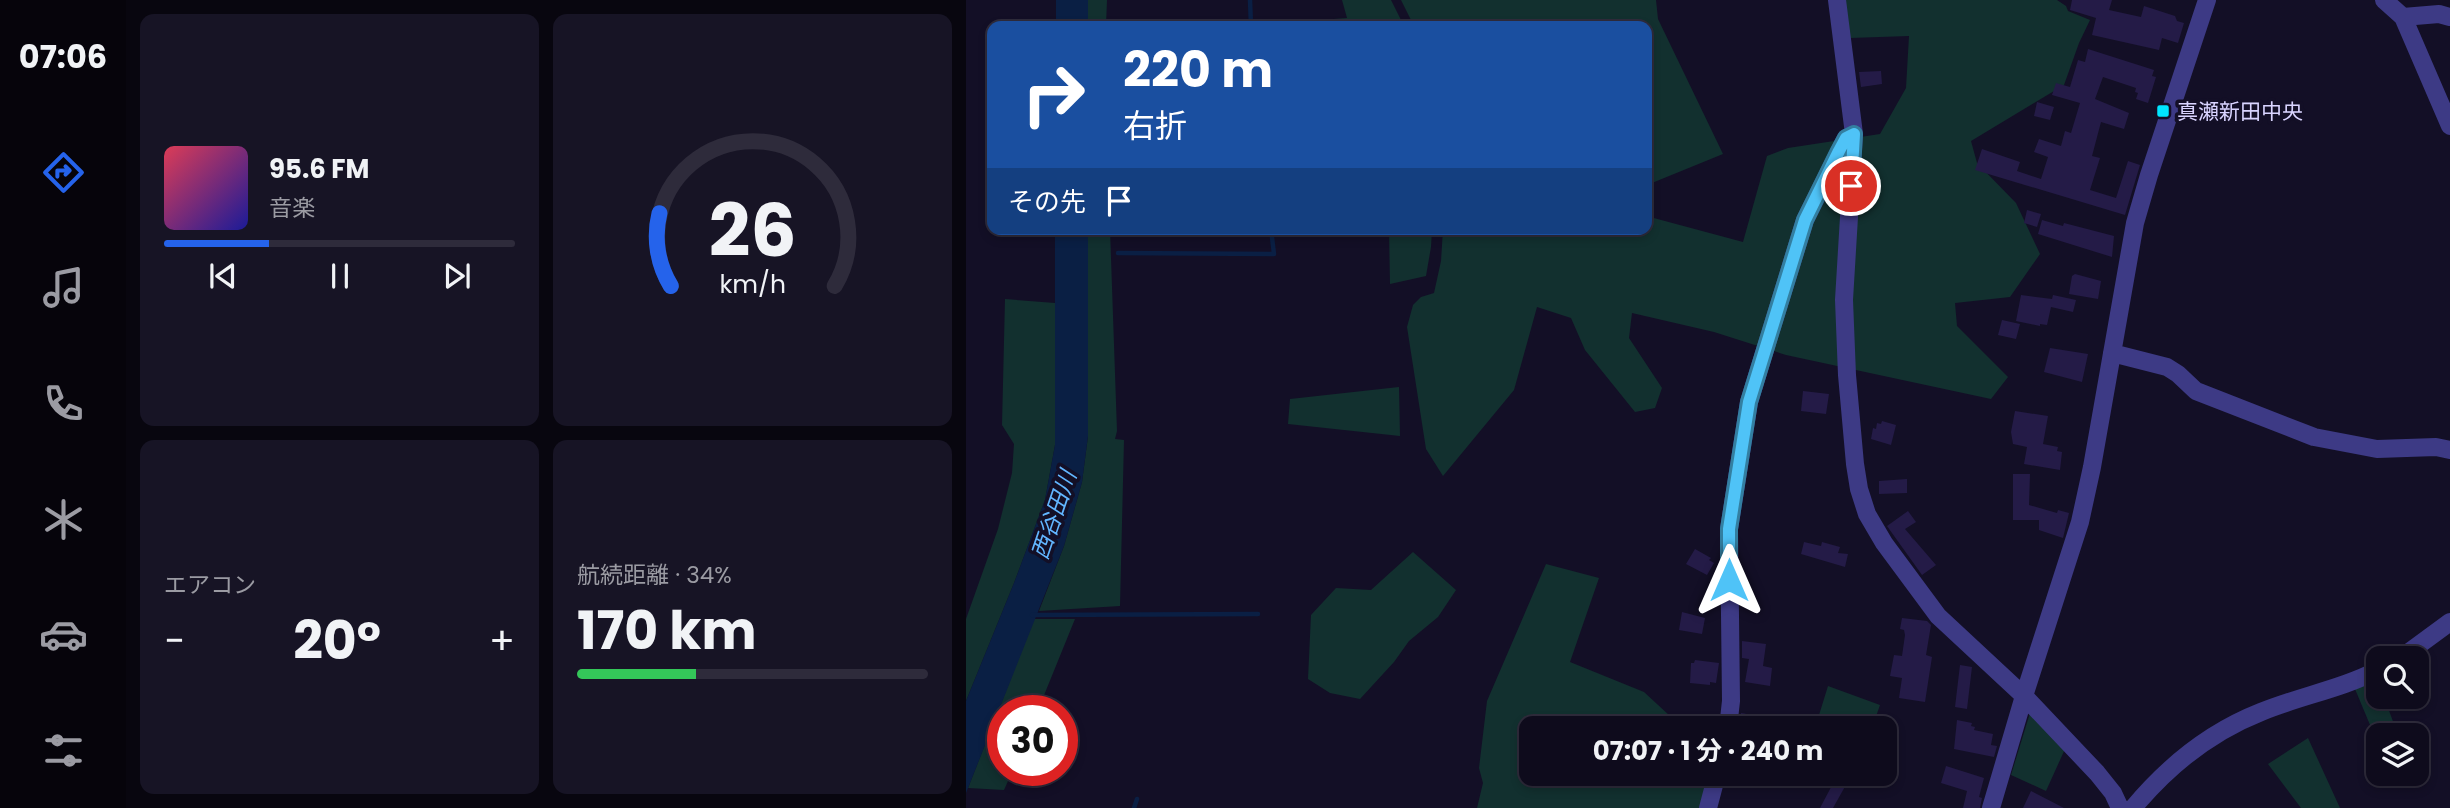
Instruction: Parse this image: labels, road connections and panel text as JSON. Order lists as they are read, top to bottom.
{
  "water": ["西谷田川"],
  "places": {
    "transit": ["真瀬新田中央"]
  },
  "page": {
    "tabs": "07:06",
    "turn": ["220 m", "右折"],
    "song": ["95.6 FM", "音楽"],
    "then": "その先",
    "tile": [
      "エアコン",
      ["航続距離 · 34%", "170 km"]
    ],
    "heat": ["−", "20°", "+"],
    "limit": "30",
    "trip": "07:07 · 1 分 · 240 m",
    "gauge": ["26", "km/h"]
  }
}
